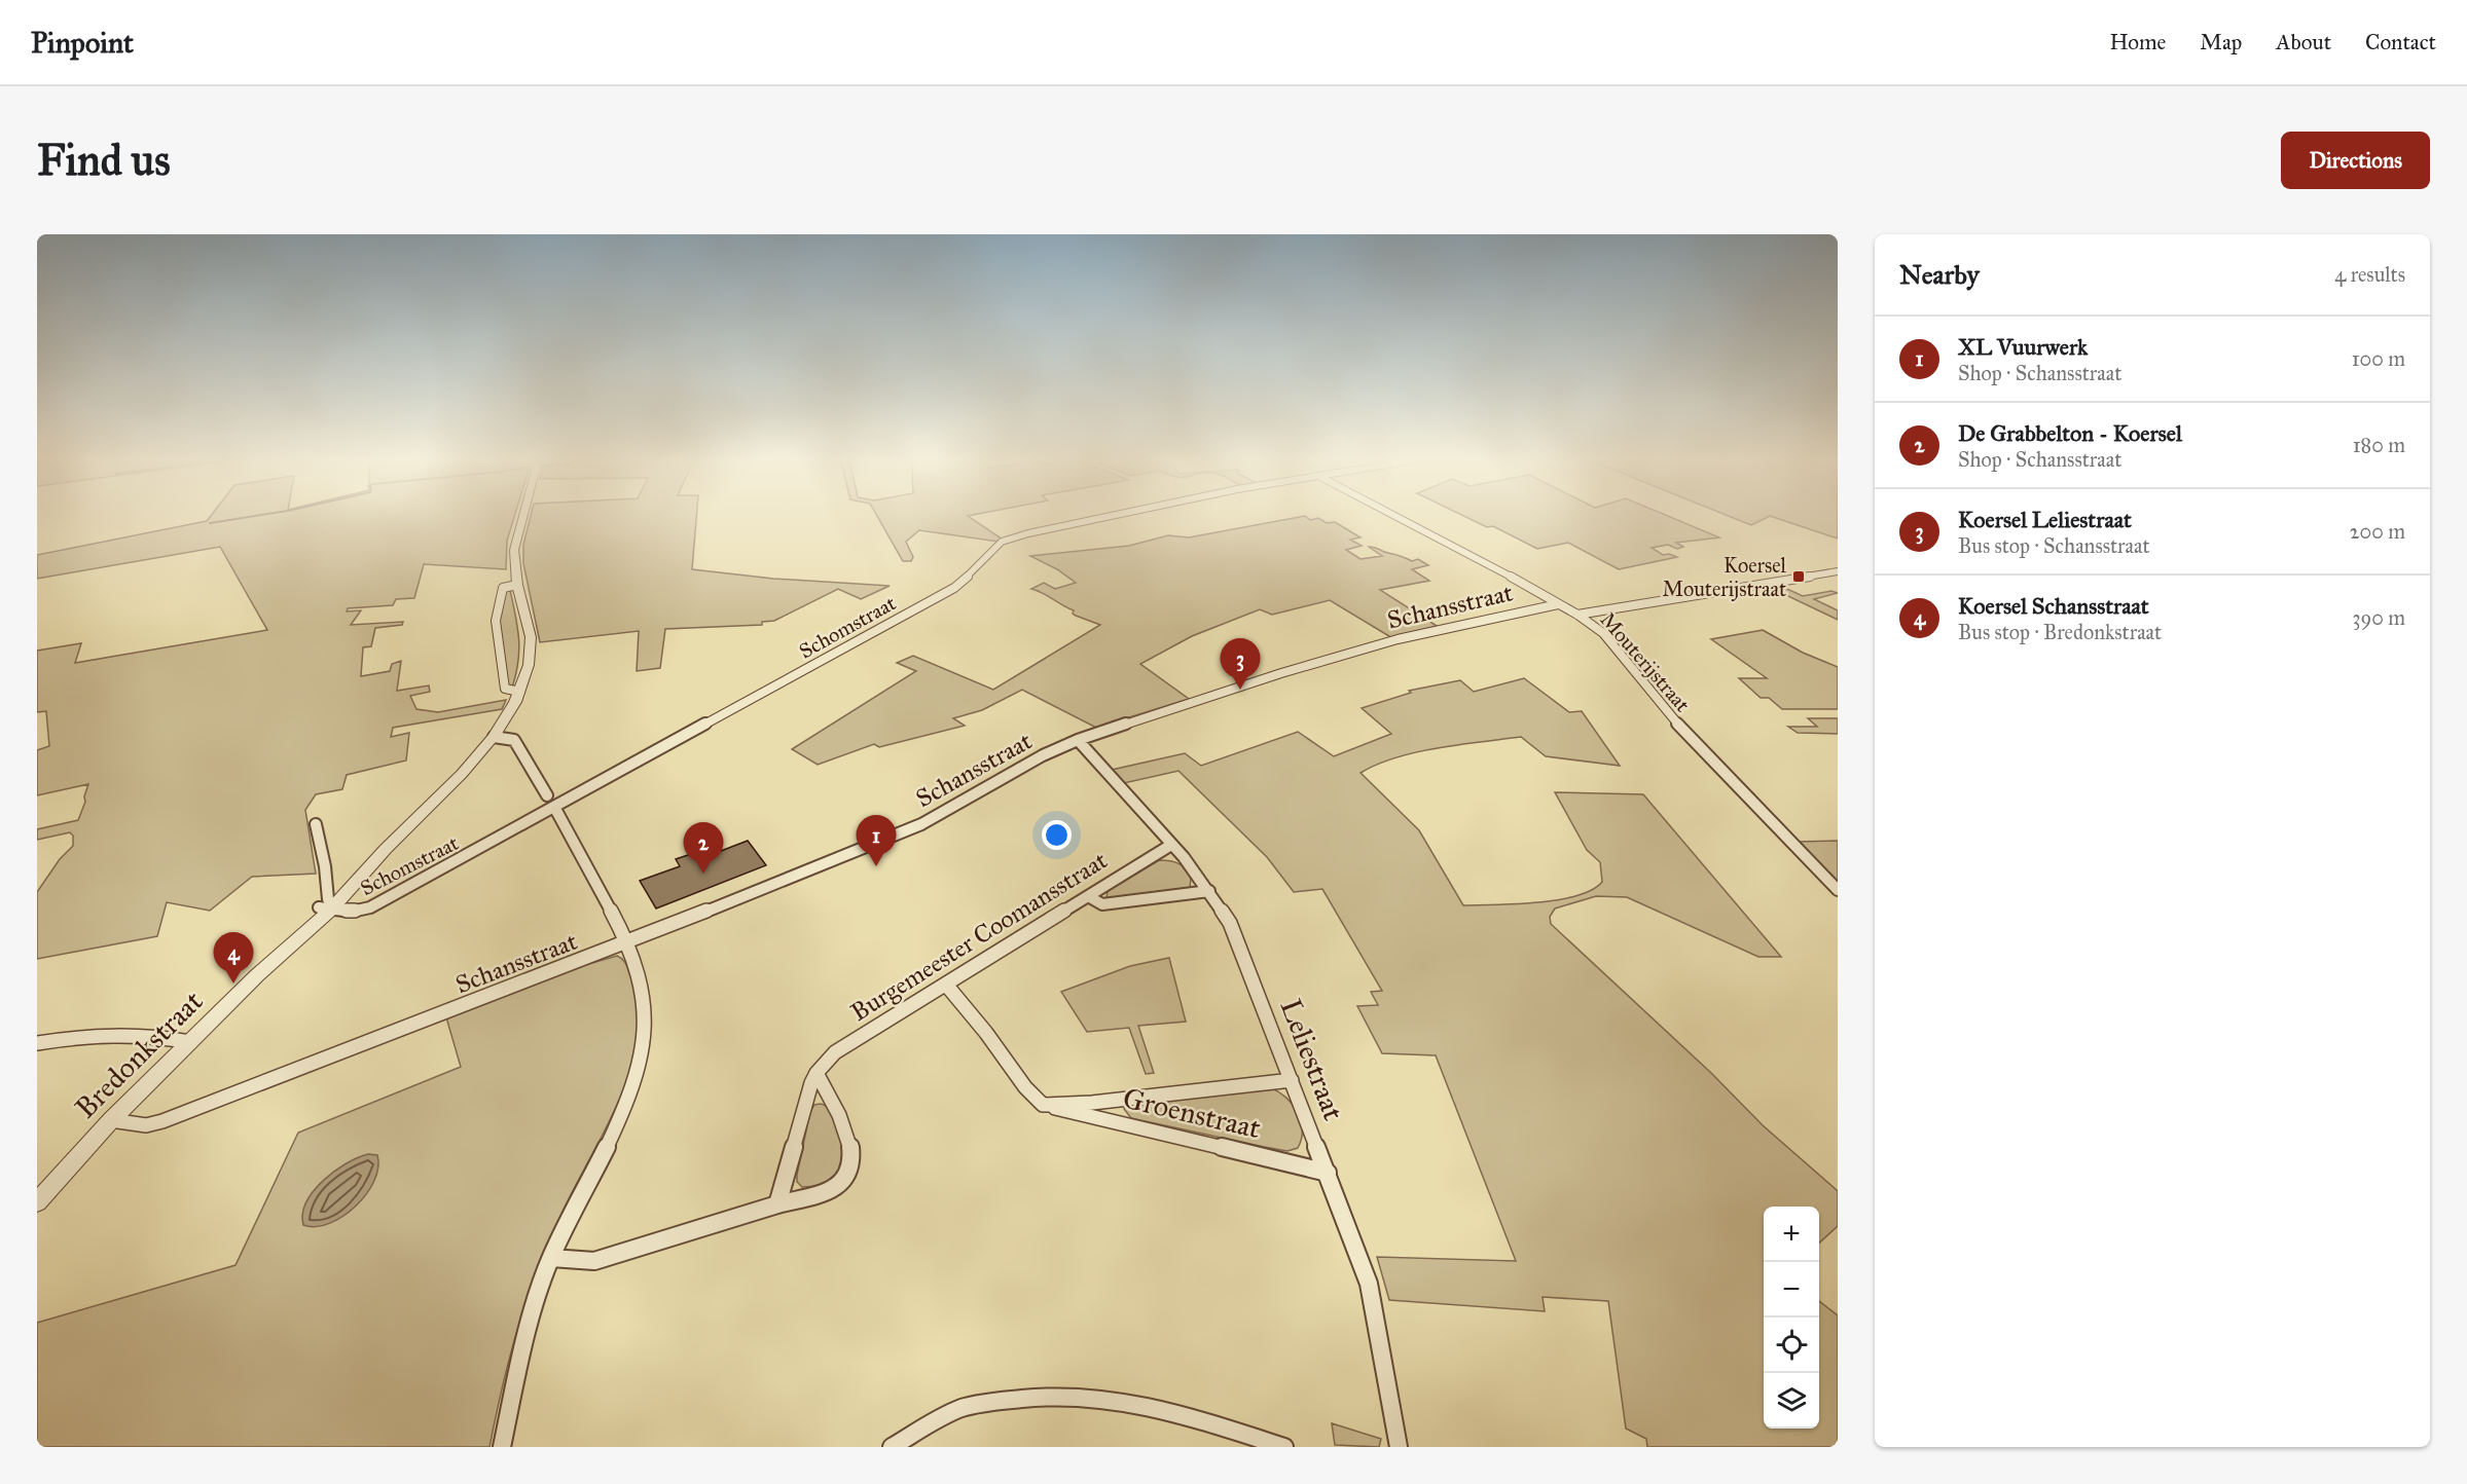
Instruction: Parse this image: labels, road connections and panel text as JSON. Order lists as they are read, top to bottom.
{
  "streets": {
    "street": [
      "Schansstraat",
      "Schomstraat",
      "Mouterijstraat",
      "Burgemeester Coomansstraat",
      "Bredonkstraat",
      "Leliestraat",
      "Groenstraat"
    ]
  },
  "crossings": [
    ["Schansstraat", "Mouterijstraat"],
    ["Schansstraat", "Bredonkstraat"],
    ["Schansstraat", "Leliestraat"],
    ["Schomstraat", "Bredonkstraat"],
    ["Burgemeester Coomansstraat", "Leliestraat"],
    ["Leliestraat", "Groenstraat"]
  ],
  "places": {
    "transit": ["Koersel Mouterijstraat"]
  },
  "page": {
    "header": "Pinpoint",
    "nav": [
      "Home",
      "Map",
      "About",
      "Contact"
    ],
    "buttons": "Directions",
    "title": "Find us",
    "heading": ["Nearby", "4 results"],
    "list": [
      {
        "mark": "1",
        "name": "XL Vuurwerk",
        "note": "Shop · Schansstraat",
        "value": "100 m"
      },
      {
        "mark": "2",
        "name": "De Grabbelton - Koersel",
        "note": "Shop · Schansstraat",
        "value": "180 m"
      },
      {
        "mark": "3",
        "name": "Koersel Leliestraat",
        "note": "Bus stop · Schansstraat",
        "value": "200 m"
      },
      {
        "mark": "4",
        "name": "Koersel Schansstraat",
        "note": "Bus stop · Bredonkstraat",
        "value": "390 m"
      }
    ],
    "pins": [
      "3",
      "1",
      "2",
      "4"
    ],
    "map_buttons": ["+", "−"]
  }
}
